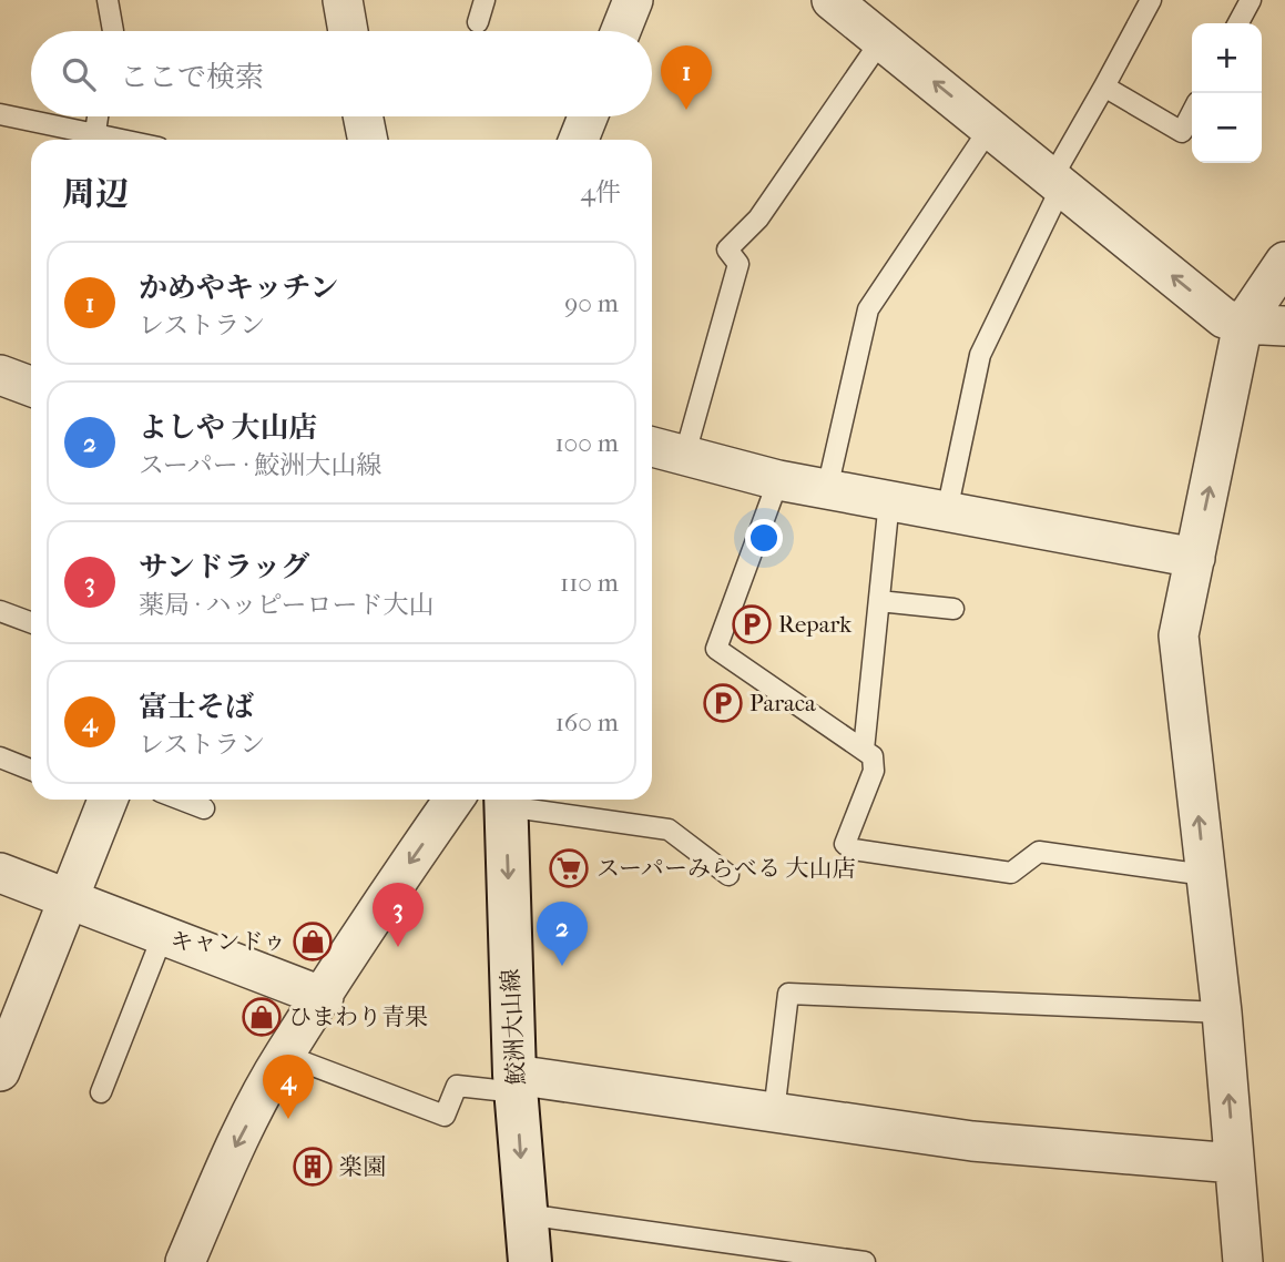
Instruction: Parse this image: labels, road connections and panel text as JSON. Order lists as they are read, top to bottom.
{
  "streets": {
    "main road": ["鮫洲大山線"]
  },
  "one_way": ["鮫洲大山線"],
  "places": {
    "parking": ["Repark", "Paraca"],
    "supermarket": ["スーパーみらべる 大山店"],
    "shop": ["キャンドゥ", "ひまわり青果"],
    "building": ["楽園"]
  },
  "page": {
    "map_buttons": ["+", "−"],
    "search": "ここで検索",
    "pins": [
      "1",
      "3",
      "2",
      "4"
    ],
    "heading": ["周辺", "4件"],
    "list": [
      {
        "mark": "1",
        "name": "かめやキッチン",
        "note": "レストラン",
        "value": "90 m"
      },
      {
        "mark": "2",
        "name": "よしや 大山店",
        "note": "スーパー · 鮫洲大山線",
        "value": "100 m"
      },
      {
        "mark": "3",
        "name": "サンドラッグ",
        "note": "薬局 · ハッピーロード大山",
        "value": "110 m"
      },
      {
        "mark": "4",
        "name": "富士そば",
        "note": "レストラン",
        "value": "160 m"
      }
    ]
  }
}
